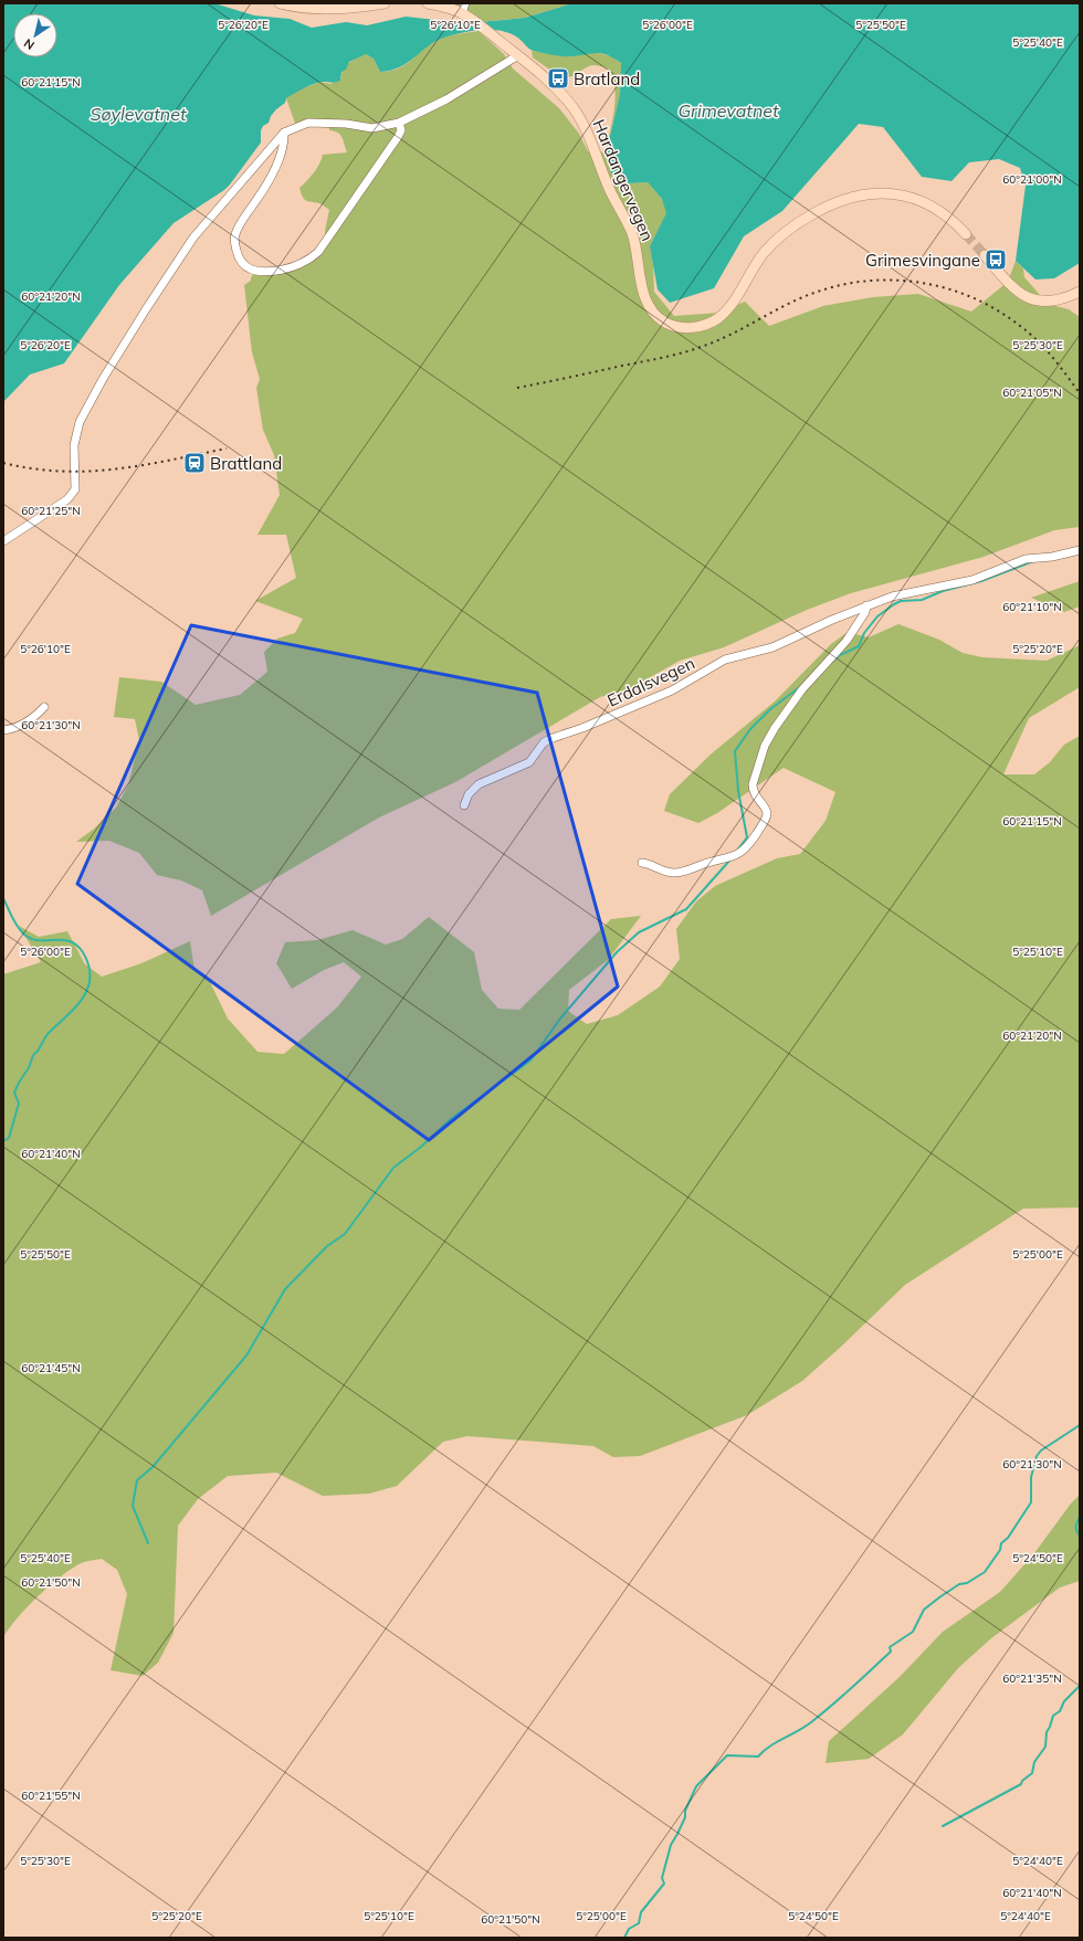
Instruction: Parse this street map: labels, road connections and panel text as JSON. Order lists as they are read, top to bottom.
{
  "streets": {
    "main road": ["Hardangervegen"],
    "street": ["Erdalsvegen"]
  },
  "water": ["Grimevatnet", "Søylevatnet"],
  "places": {
    "bus stop": ["Bratland", "Grimesvingane"],
    "station": ["Brattland"]
  },
  "north": "bottom left",
  "coordinates": [
    "5°26'20\"E",
    "5°26'10\"E",
    "5°26'00\"E",
    "5°25'50\"E",
    "5°25'40\"E",
    "60°21'15\"N",
    "60°21'00\"N",
    "60°21'20\"N",
    "5°25'30\"E",
    "60°21'05\"N",
    "60°21'25\"N",
    "60°21'10\"N",
    "5°25'20\"E",
    "60°21'30\"N",
    "5°25'10\"E",
    "60°21'40\"N",
    "5°25'00\"E",
    "60°21'45\"N",
    "5°24'50\"E",
    "60°21'50\"N",
    "60°21'35\"N",
    "60°21'55\"N",
    "5°24'40\"E"
  ]
}
